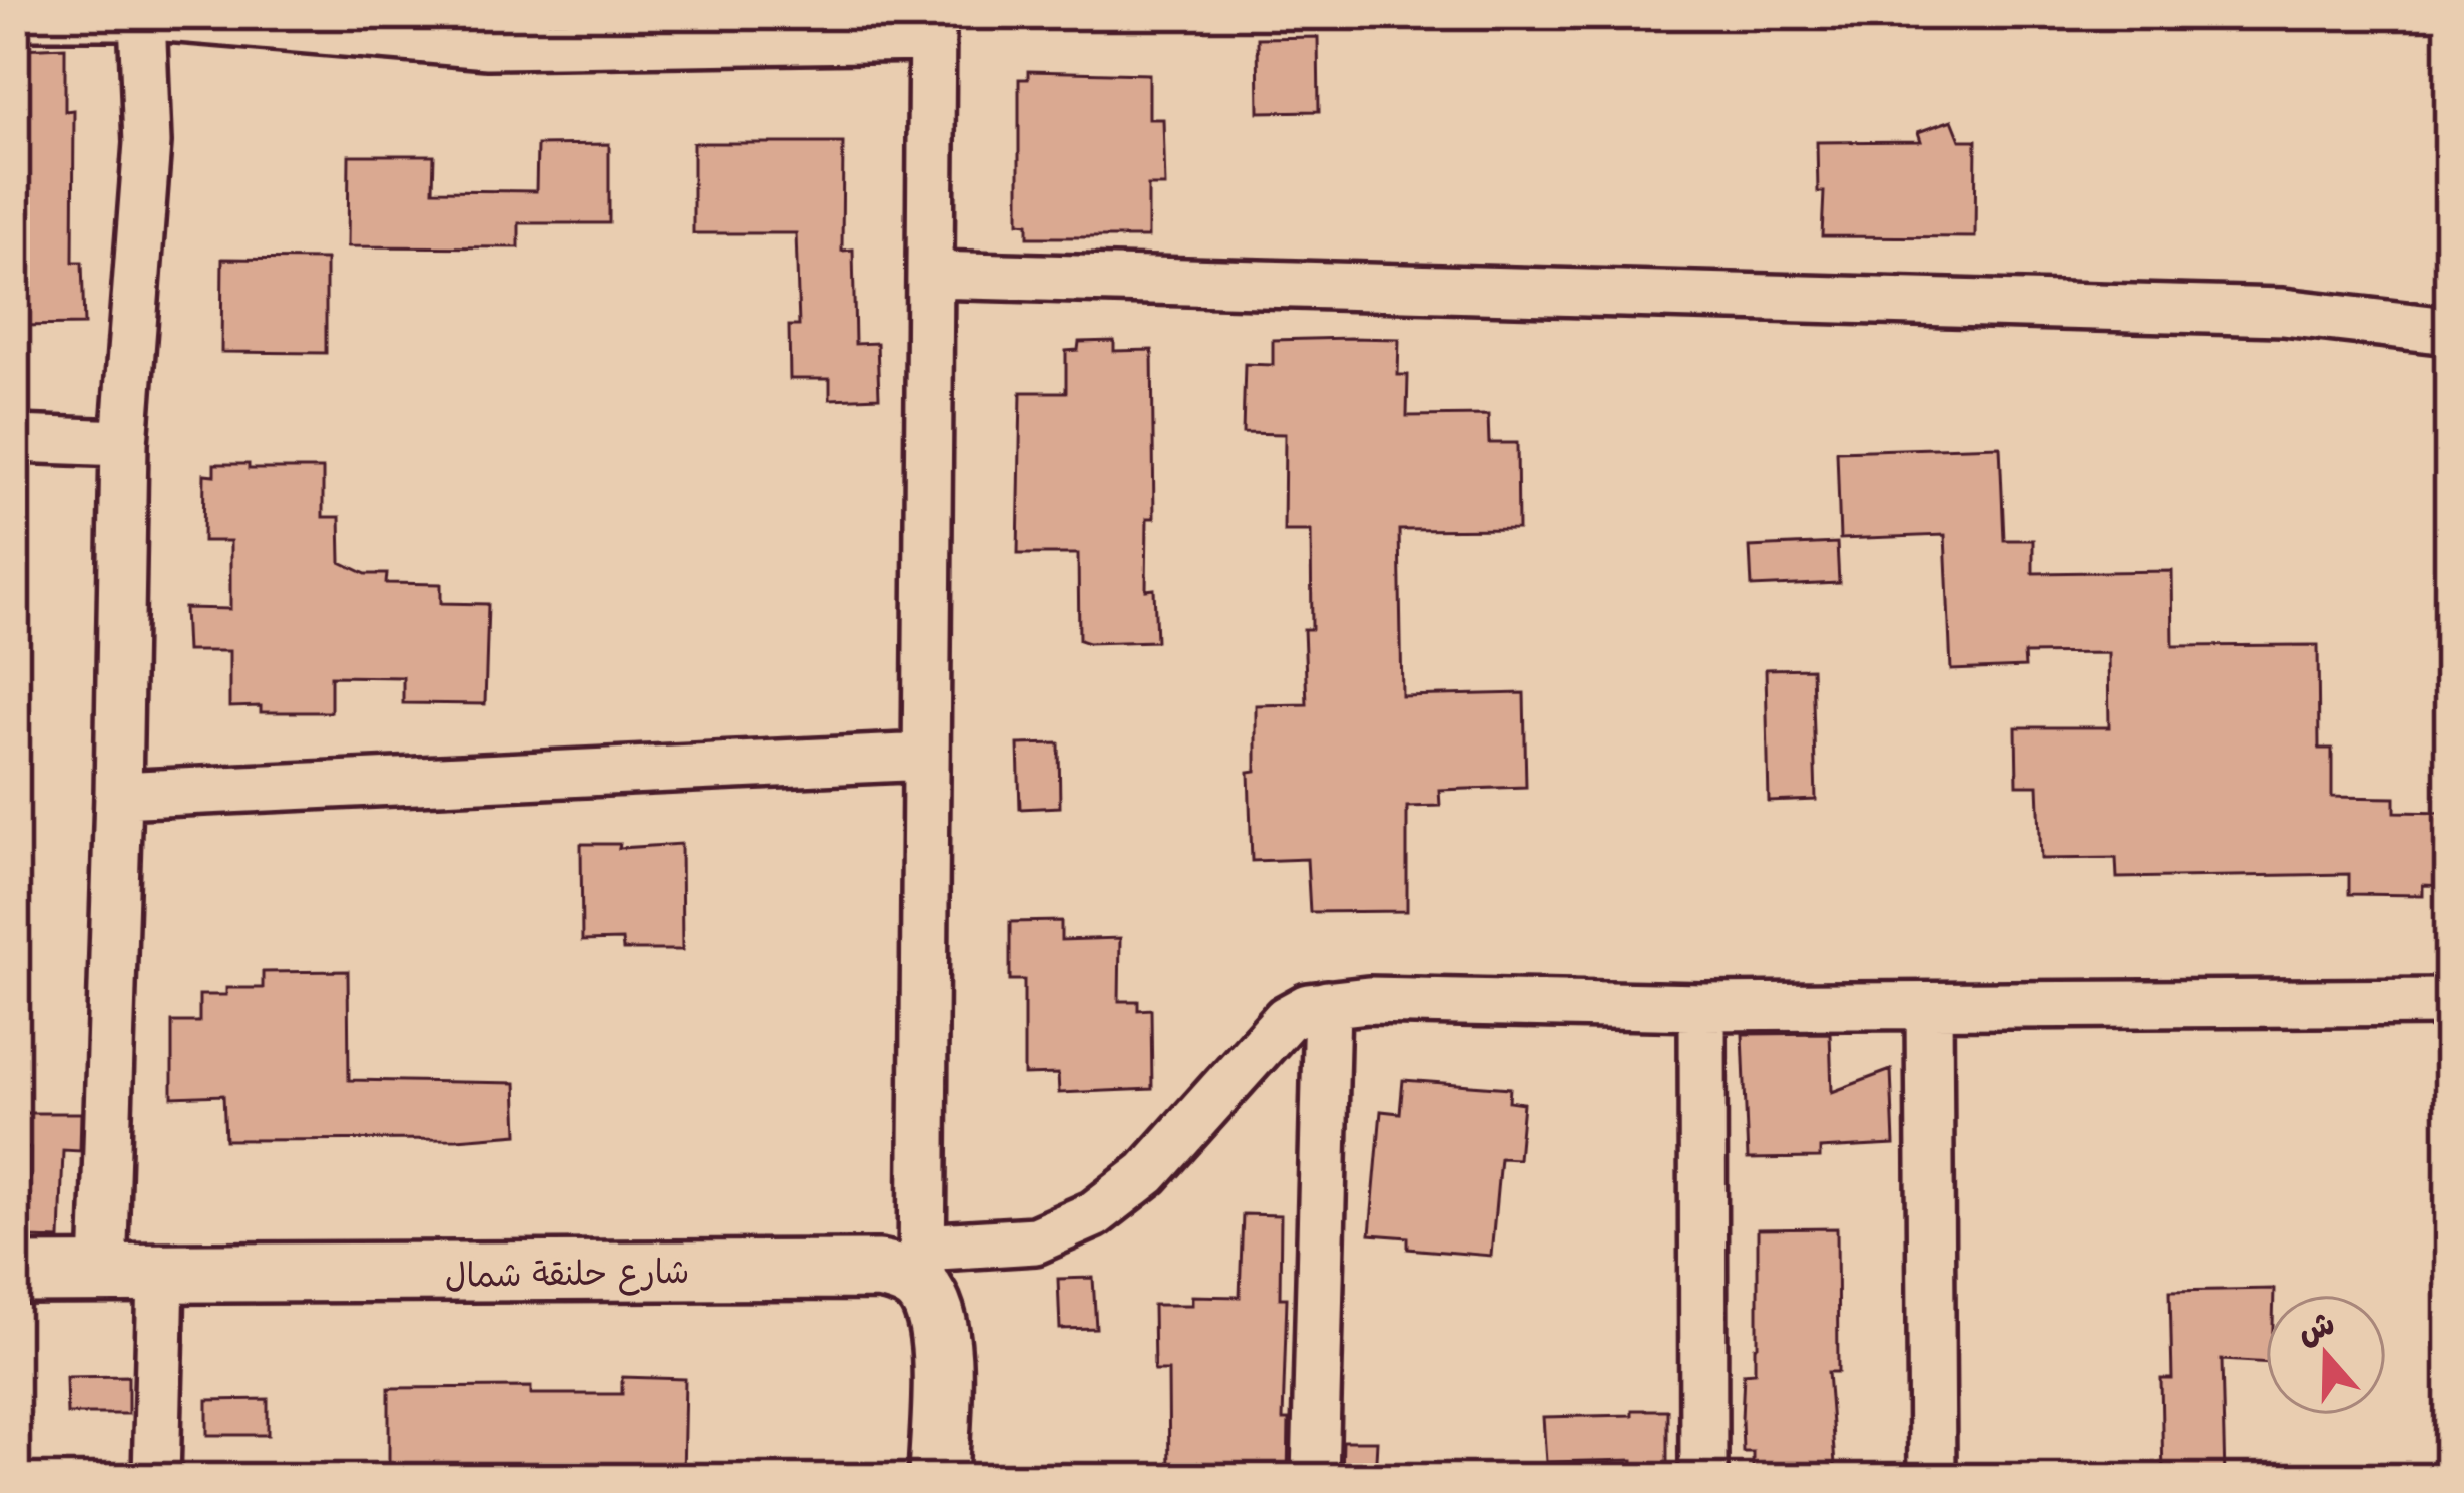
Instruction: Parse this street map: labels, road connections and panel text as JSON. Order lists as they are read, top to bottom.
{
  "streets": {
    "street": ["شارع حلنقة شمال"]
  },
  "north": "top"
}
